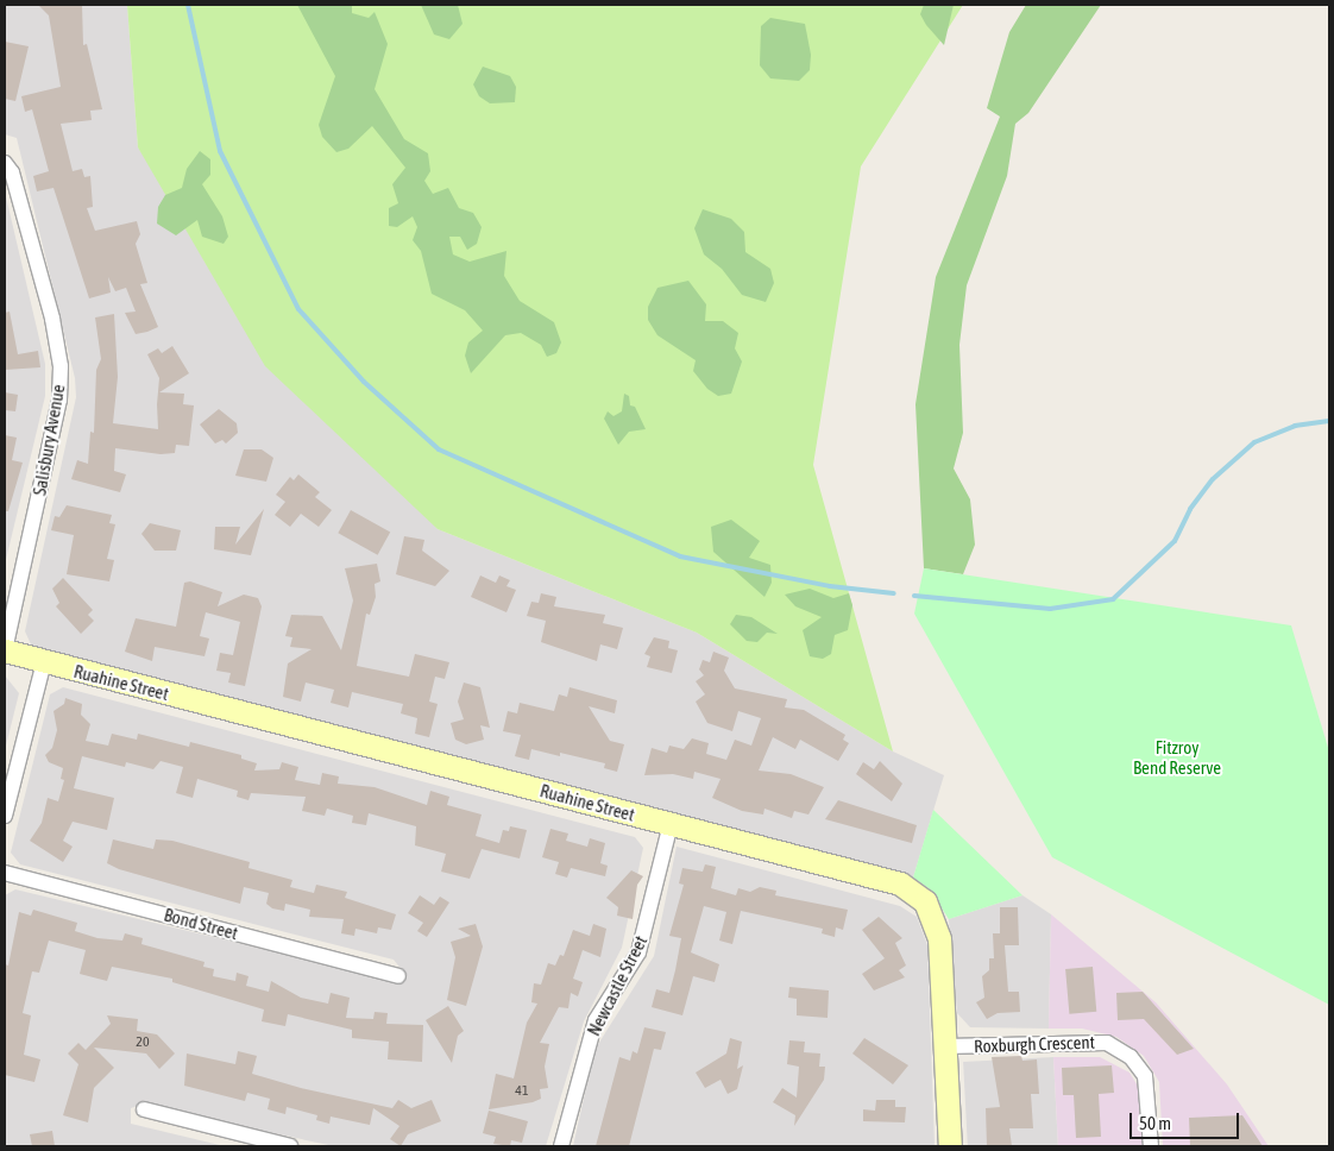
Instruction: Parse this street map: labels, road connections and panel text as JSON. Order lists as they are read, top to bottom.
{
  "streets": {
    "street": [
      "Salisbury Avenue",
      "Ruahine Street",
      "Bond Street",
      "Newcastle Street",
      "Roxburgh Crescent"
    ]
  },
  "crossings": [
    ["Salisbury Avenue", "Ruahine Street"],
    ["Ruahine Street", "Newcastle Street"],
    ["Ruahine Street", "Roxburgh Crescent"]
  ],
  "parks": ["Fitzroy Bend Reserve"],
  "house_numbers": ["20", "41"],
  "scale_bar": "50 m"
}
